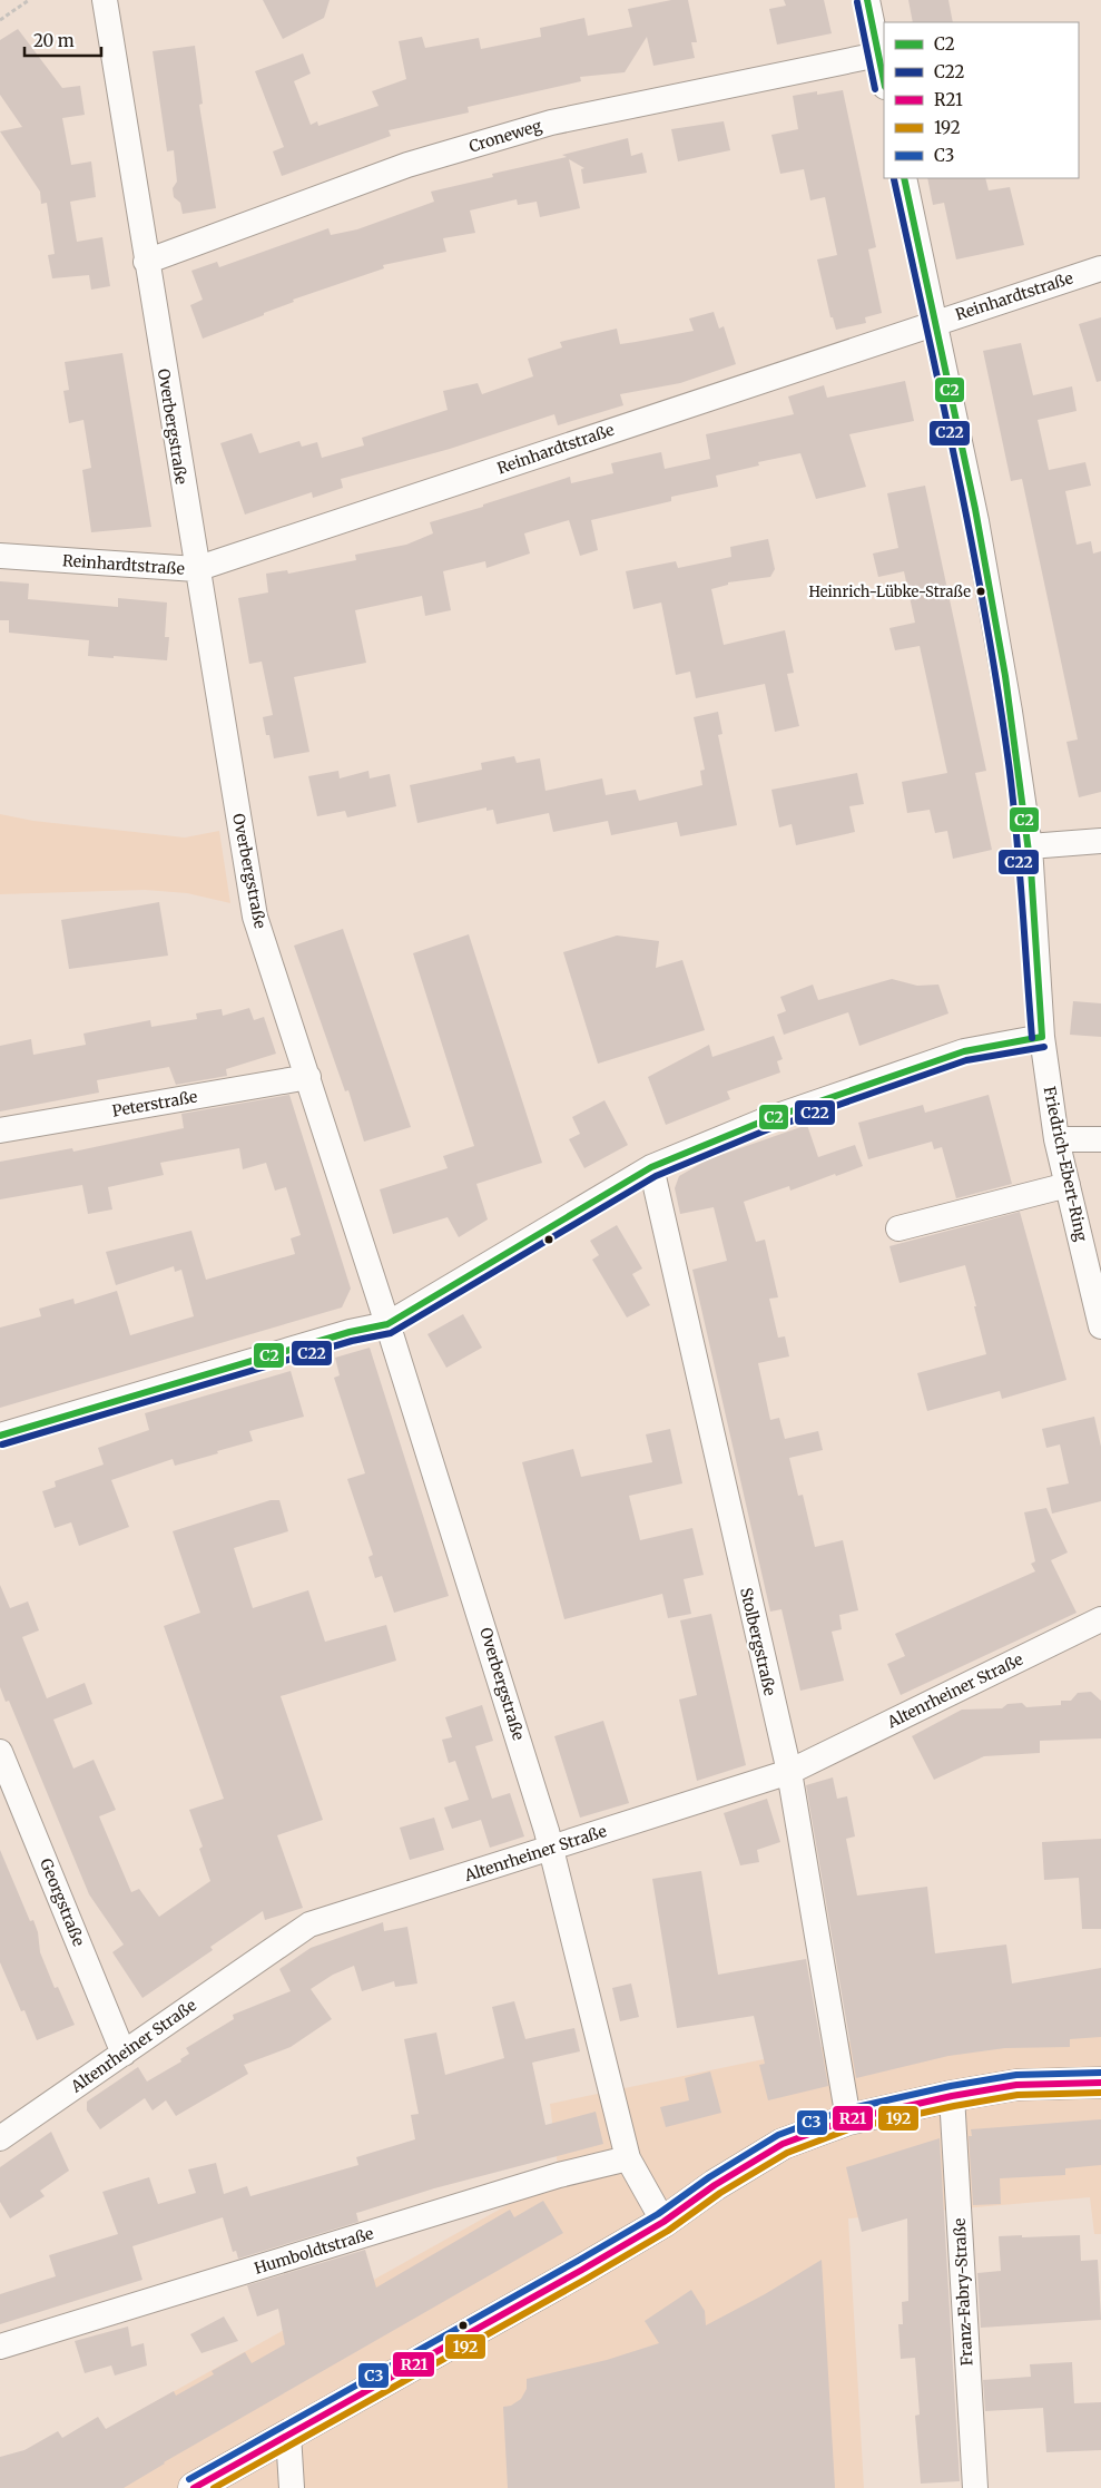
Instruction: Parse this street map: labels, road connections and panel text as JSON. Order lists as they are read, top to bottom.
{
  "streets": {
    "street": [
      "Croneweg",
      "Reinhardtstraße",
      "Overbergstraße",
      "Peterstraße",
      "Friedrich-Ebert-Ring",
      "Stolbergstraße",
      "Altenrheiner Straße",
      "Georgstraße",
      "Humboldtstraße",
      "Franz-Fabry-Straße"
    ]
  },
  "crossings": [
    ["Croneweg", "Overbergstraße"],
    ["Reinhardtstraße", "Overbergstraße"],
    ["Reinhardtstraße", "Friedrich-Ebert-Ring"],
    ["Overbergstraße", "Peterstraße"],
    ["Overbergstraße", "Altenrheiner Straße"],
    ["Overbergstraße", "Humboldtstraße"],
    ["Stolbergstraße", "Altenrheiner Straße"],
    ["Altenrheiner Straße", "Georgstraße"]
  ],
  "places": ["Heinrich-Lübke-Straße"],
  "lines": [
    "transit line C2",
    "transit line C22",
    "transit line C3",
    "transit line R21",
    "transit line 192"
  ],
  "legend": [
    "C2",
    "C22",
    "R21",
    "192",
    "C3"
  ],
  "scale_bar": "20 m"
}
